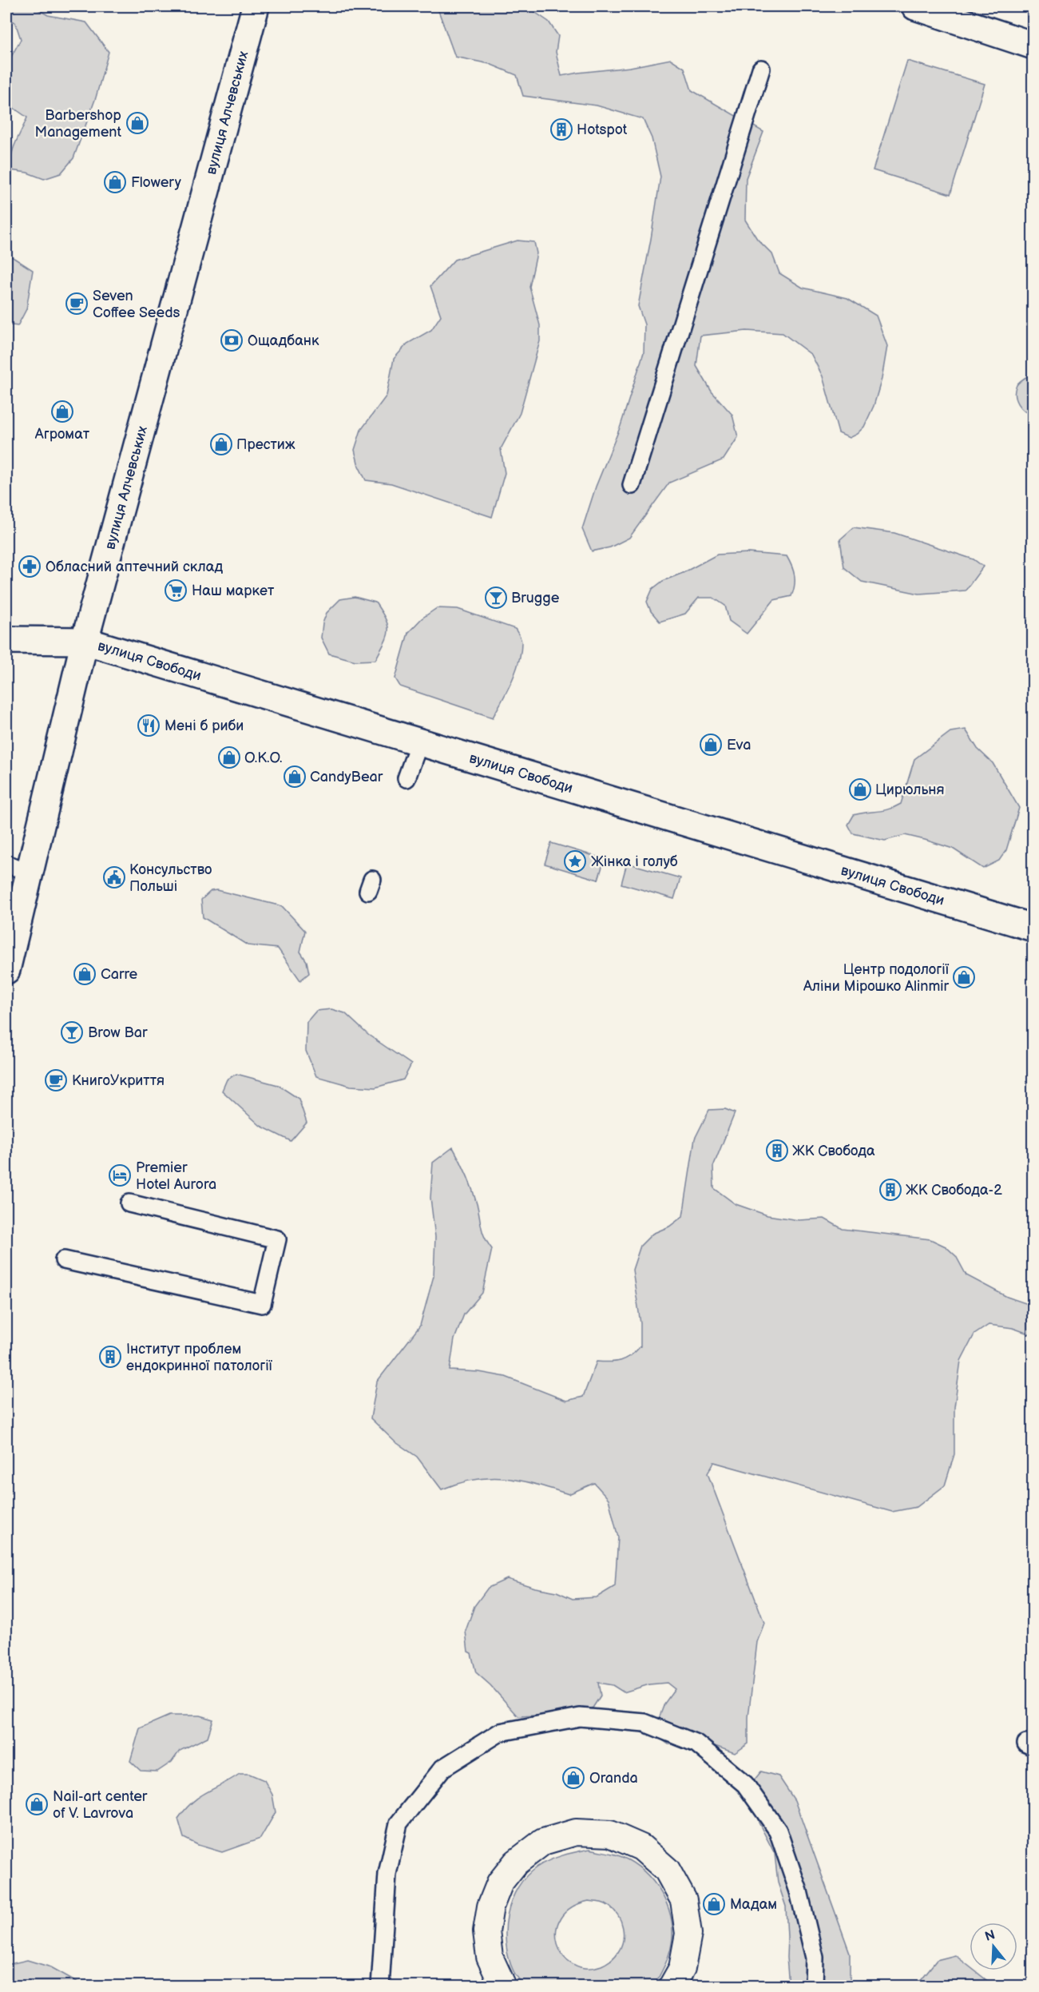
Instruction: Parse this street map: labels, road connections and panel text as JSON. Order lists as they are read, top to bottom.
{
  "streets": {
    "street": ["вулиця Алчевських", "вулиця Свободи"]
  },
  "crossings": [
    ["вулиця Алчевських", "вулиця Свободи"]
  ],
  "places": {
    "shop": [
      "Barbershop Management",
      "Flowery",
      "Агромат",
      "Престиж",
      "Eva",
      "O.K.O.",
      "CandyBear",
      "Цирюльня",
      "Carre",
      "Центр подології Аліни Мірошко Alinmir",
      "Oranda",
      "Nail-art center of V. Lavrova",
      "Мадам"
    ],
    "building": [
      "Hotspot",
      "ЖК Свобода",
      "ЖК Свобода-2",
      "Інститут проблем ендокринної патології"
    ],
    "cafe": ["Seven Coffee Seeds", "КнигоУкриття"],
    "bank": ["Ощадбанк"],
    "pharmacy": ["Обласний аптечний склад"],
    "supermarket": ["Наш маркет"],
    "bar": ["Brugge", "Brow Bar"],
    "restaurant": ["Мені б риби"],
    "place": ["Жінка і голуб"],
    "public building": ["Консульство Польші"],
    "hotel": ["Premier Hotel Aurora"]
  },
  "north": "top"
}
